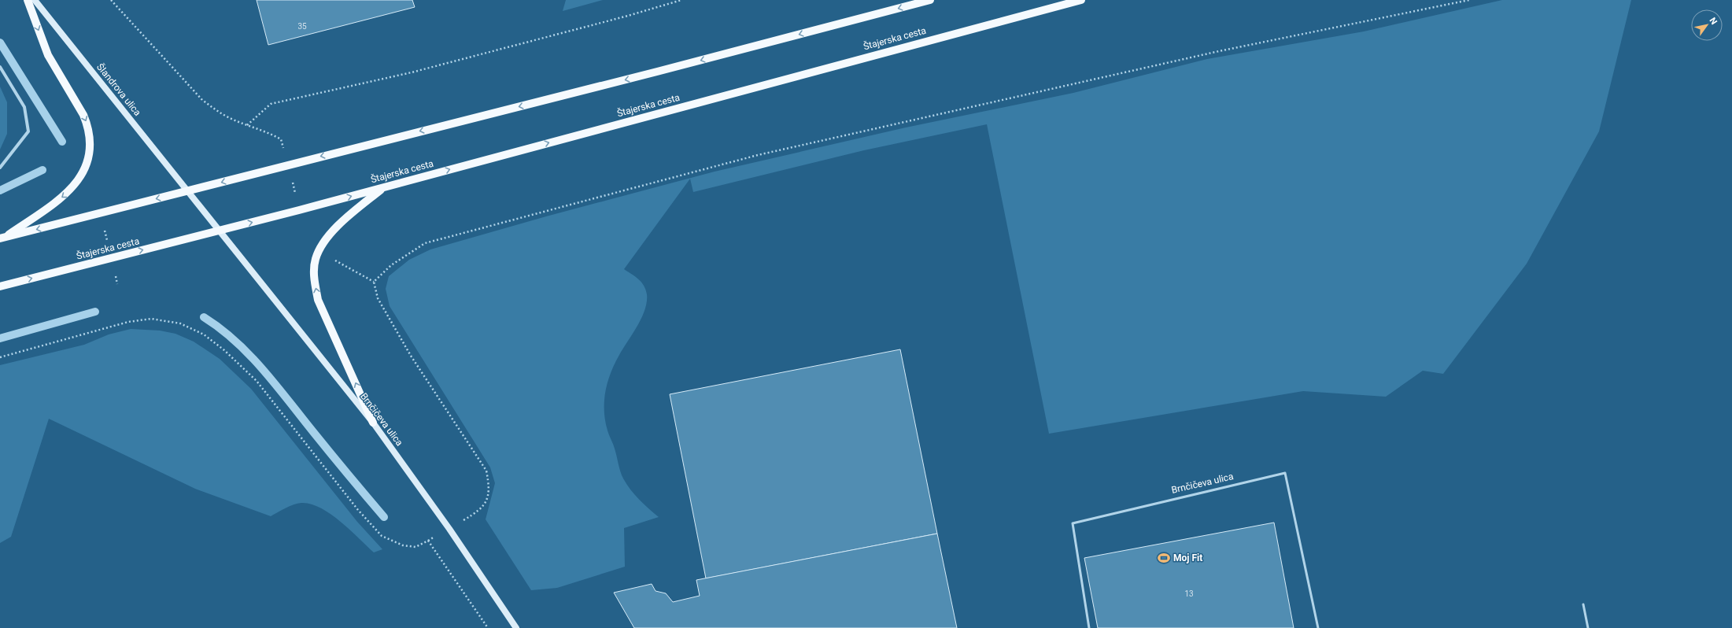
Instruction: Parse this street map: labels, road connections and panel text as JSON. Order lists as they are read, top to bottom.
{
  "streets": {
    "main road": ["Štajerska cesta"],
    "street": ["Šlandrova ulica", "Brnčičeva ulica"]
  },
  "crossings": [
    ["Štajerska cesta", "Brnčičeva ulica"]
  ],
  "places": {
    "sports": ["Moj Fit"]
  },
  "house_numbers": ["35", "13"],
  "north": "top right"
}
